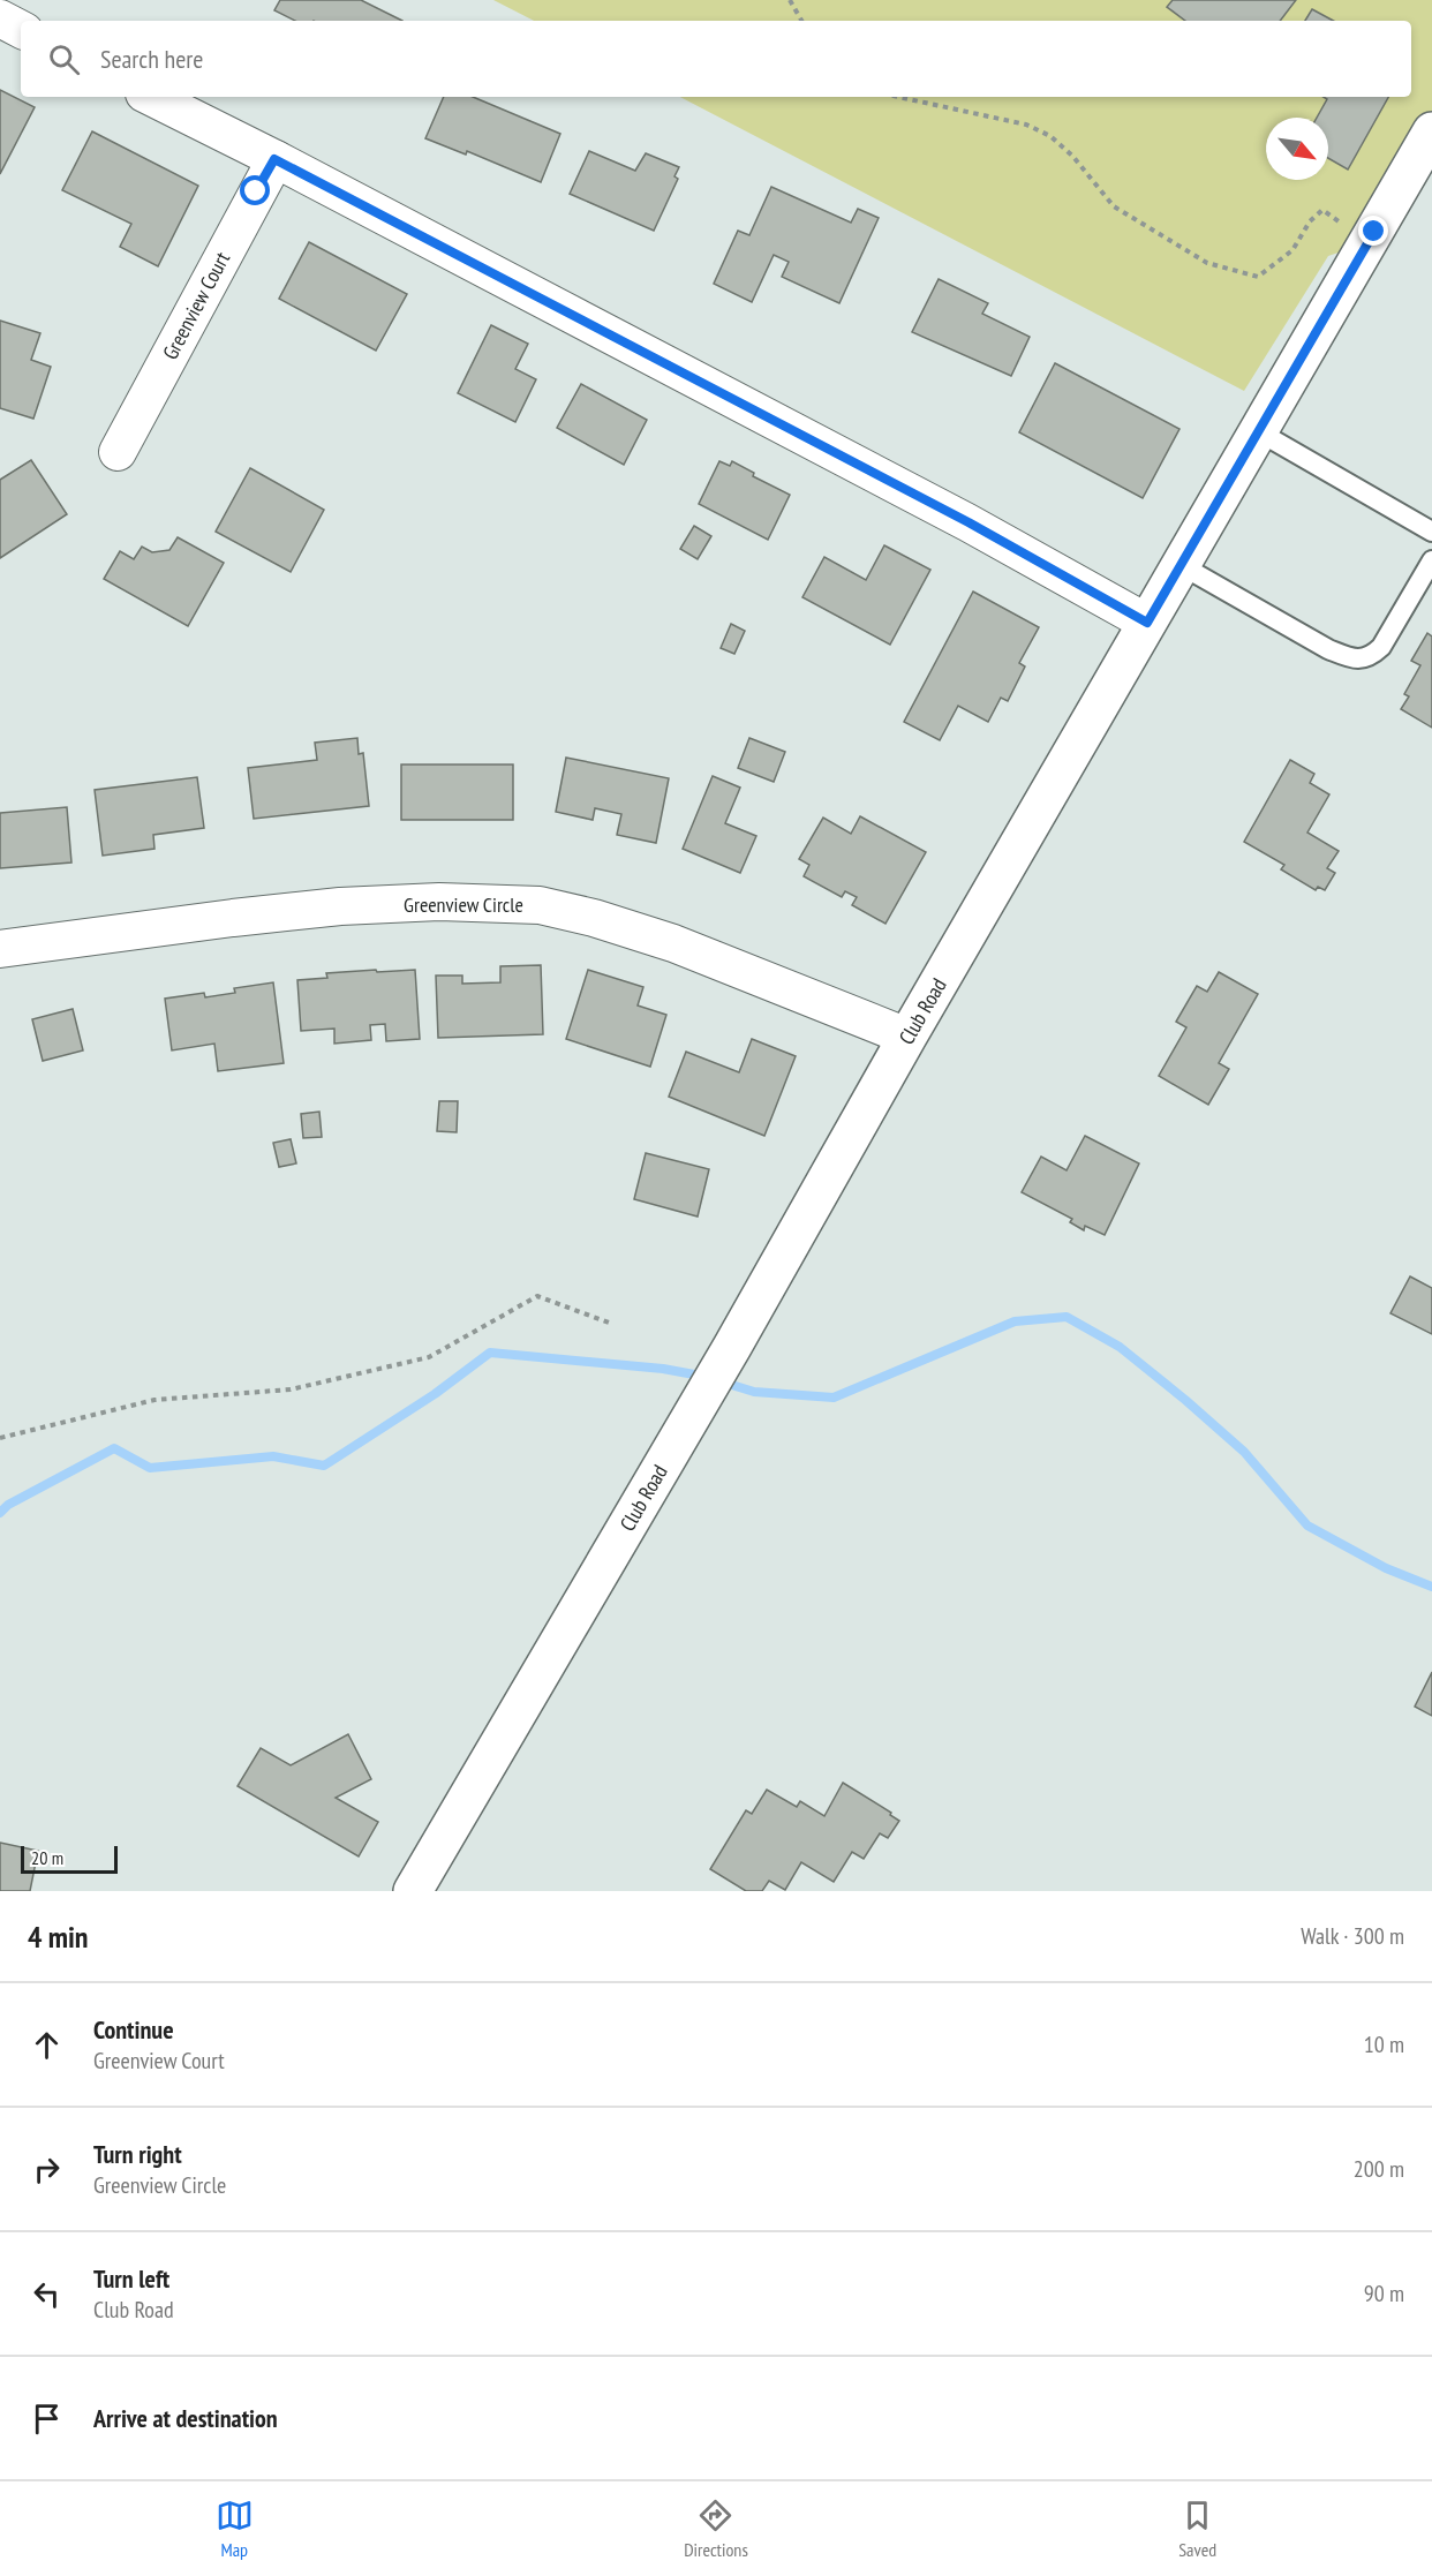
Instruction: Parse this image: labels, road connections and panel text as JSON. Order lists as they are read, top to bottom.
{
  "streets": {
    "street": ["Greenview Court", "Greenview Circle", "Club Road"]
  },
  "crossings": [
    ["Greenview Circle", "Club Road"]
  ],
  "scale_bar": "20 m",
  "north": "bottom right",
  "page": {
    "search": "Search here",
    "scale": "20 m",
    "heading": ["4 min", "Walk · 300 m"],
    "list": [
      ["Continue", "Greenview Court", "10 m"],
      ["Turn right", "Greenview Circle", "200 m"],
      ["Turn left", "Club Road", "90 m"],
      "Arrive at destination"
    ],
    "nav": ["Map", "Directions", "Saved"]
  }
}
